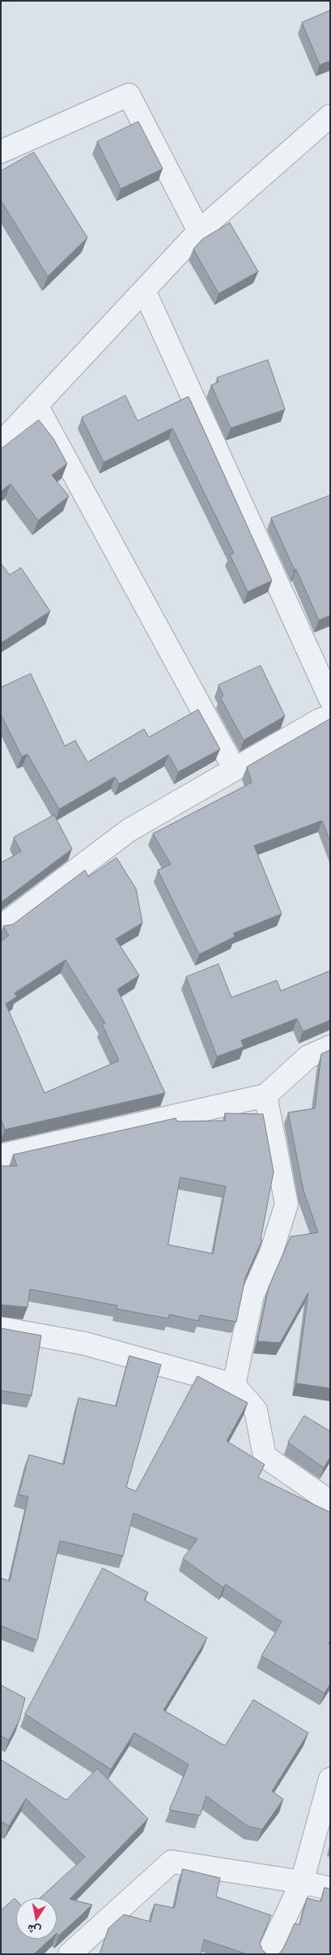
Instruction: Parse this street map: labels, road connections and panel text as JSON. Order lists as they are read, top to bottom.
{
  "north": "bottom"
}
